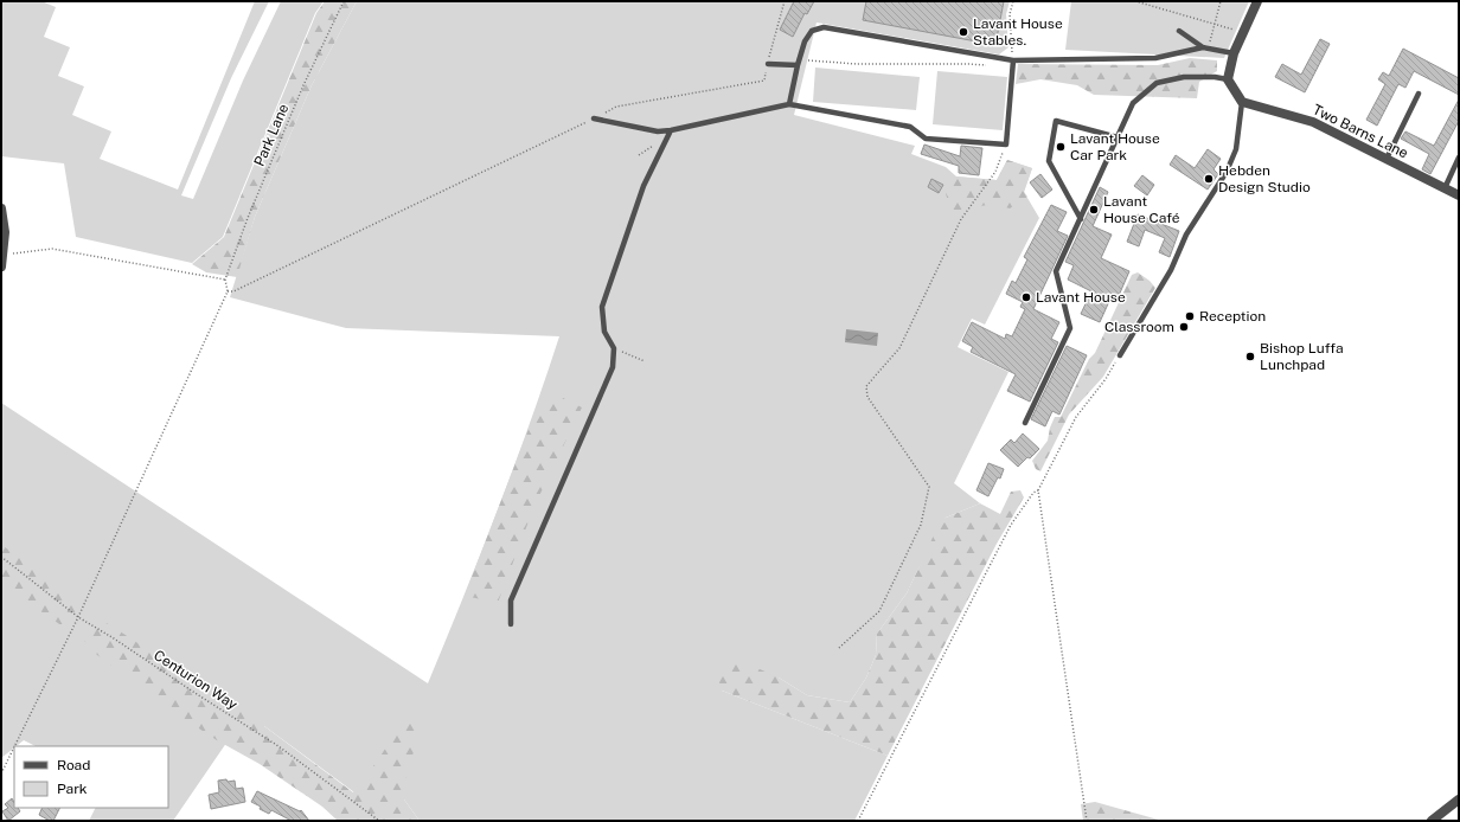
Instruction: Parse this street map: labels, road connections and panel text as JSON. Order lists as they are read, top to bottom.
{
  "streets": {
    "street": ["Two Barns Lane"],
    "path": ["Park Lane", "Centurion Way"]
  },
  "places": [
    "Lavant House Stables.",
    "Lavant House Car Park",
    "Hebden Design Studio",
    "Lavant House Café",
    "Lavant House",
    "Reception",
    "Classroom",
    "Bishop Luffa Lunchpad"
  ],
  "legend": ["Road", "Park"]
}
